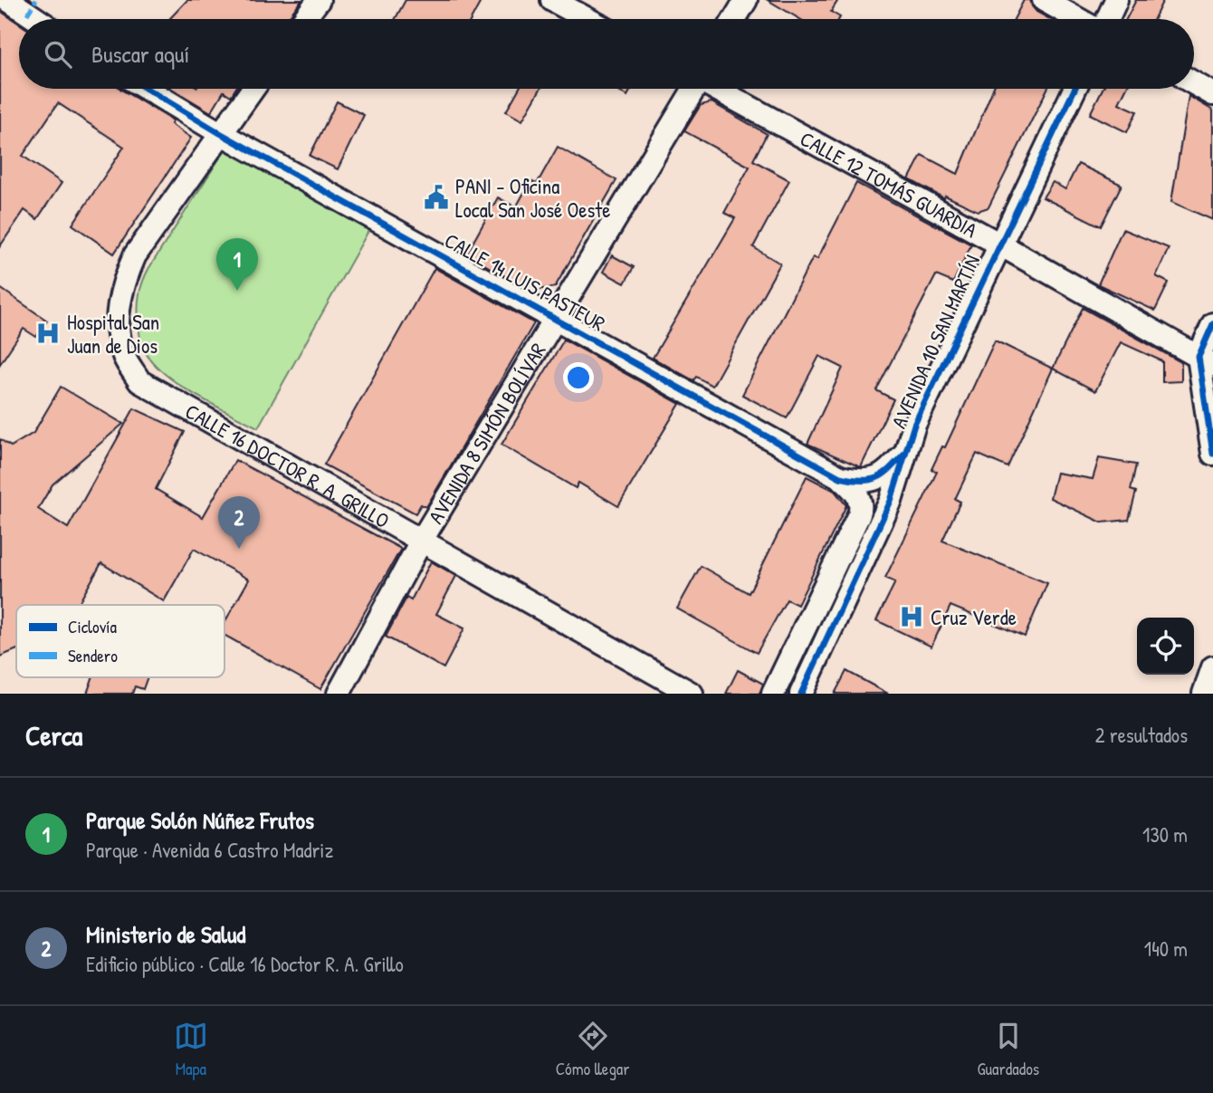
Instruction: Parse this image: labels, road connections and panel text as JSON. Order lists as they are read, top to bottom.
{
  "streets": {
    "street": [
      "CALLE 12 TOMÁS GUARDIA",
      "CALLE 14 LUIS PASTEUR",
      "AVENIDA 10 SAN MARTÍN",
      "AVENIDA 8 SIMÓN BOLÍVAR",
      "CALLE 16 DOCTOR R. A. GRILLO"
    ]
  },
  "crossings": [
    ["CALLE 12 TOMÁS GUARDIA", "AVENIDA 10 SAN MARTÍN"],
    ["CALLE 14 LUIS PASTEUR", "AVENIDA 10 SAN MARTÍN"],
    ["CALLE 14 LUIS PASTEUR", "AVENIDA 8 SIMÓN BOLÍVAR"],
    ["CALLE 14 LUIS PASTEUR", "CALLE 16 DOCTOR R. A. GRILLO"],
    ["AVENIDA 8 SIMÓN BOLÍVAR", "CALLE 16 DOCTOR R. A. GRILLO"]
  ],
  "places": {
    "public building": ["PANI - Oficina Local San José Oeste"],
    "hospital": ["Hospital San Juan de Dios", "Cruz Verde"]
  },
  "legend": ["Ciclovía", "Sendero"],
  "page": {
    "search": "Buscar aquí",
    "pins": ["1", "2"],
    "heading": ["Cerca", "2 resultados"],
    "list": [
      {
        "mark": "1",
        "name": "Parque Solón Núñez Frutos",
        "note": "Parque · Avenida 6 Castro Madriz",
        "value": "130 m"
      },
      {
        "mark": "2",
        "name": "Ministerio de Salud",
        "note": "Edificio público · Calle 16 Doctor R. A. Grillo",
        "value": "140 m"
      }
    ],
    "nav": ["Mapa", "Cómo llegar", "Guardados"]
  }
}
